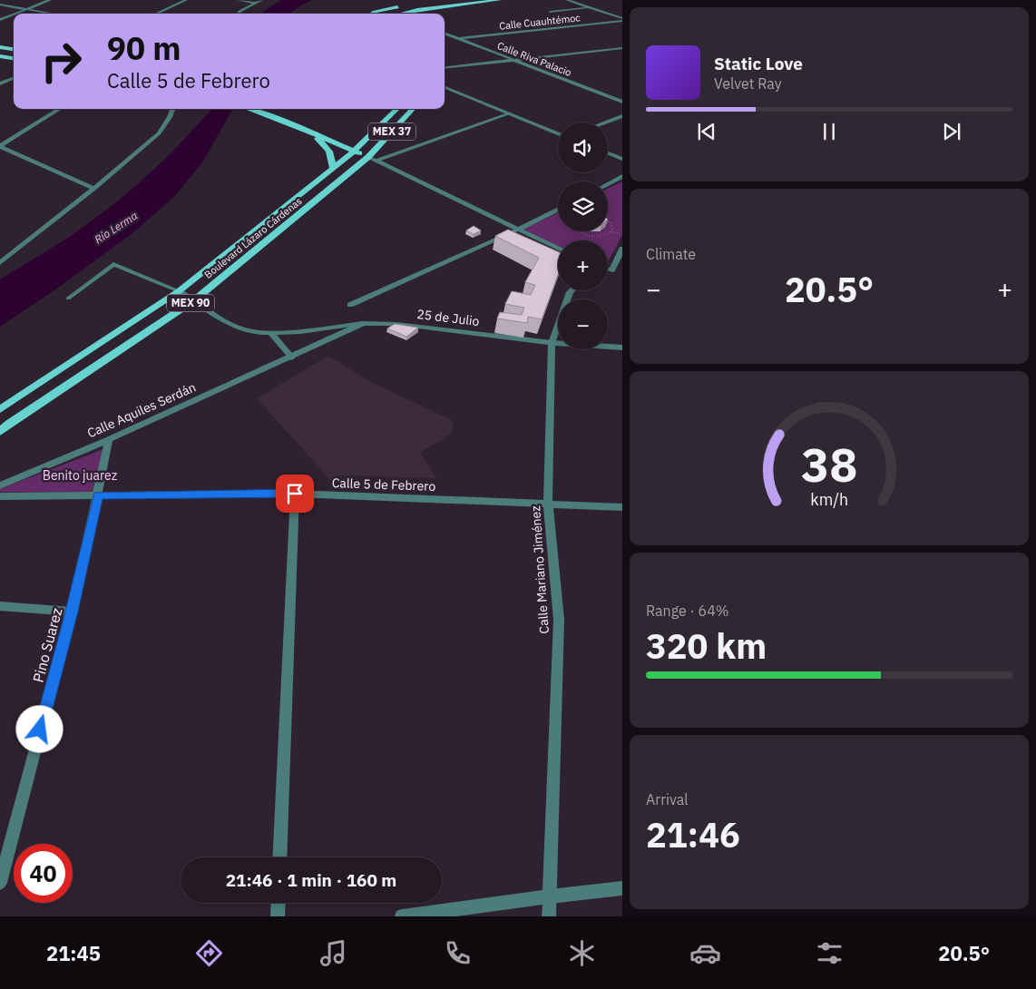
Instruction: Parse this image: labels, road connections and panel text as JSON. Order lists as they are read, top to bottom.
{
  "streets": {
    "main road": ["MEX 37", "Boulevard Lázaro Cárdenas", "MEX 90"],
    "street": [
      "Calle Cuauhtémoc",
      "Calle Riva Palacio",
      "25 de Julio",
      "Calle Aquiles Serdán",
      "Calle 5 de Febrero",
      "Calle Mariano Jiménez",
      "Pino Suarez"
    ]
  },
  "crossings": [
    ["Calle Cuauhtémoc", "Calle Riva Palacio"],
    ["Boulevard Lázaro Cárdenas", "25 de Julio"],
    ["25 de Julio", "Calle Aquiles Serdán"],
    ["25 de Julio", "Calle Mariano Jiménez"],
    ["Calle Aquiles Serdán", "Pino Suarez"],
    ["Calle 5 de Febrero", "Calle Mariano Jiménez"],
    ["Calle 5 de Febrero", "Pino Suarez"]
  ],
  "water": ["Río Lerma"],
  "parks": ["Benito juarez"],
  "page": {
    "turn": ["90 m", "Calle 5 de Febrero"],
    "song": ["Static Love", "Velvet Ray"],
    "map_buttons": ["+", "−"],
    "tile": [
      "Climate",
      ["Range · 64%", "320 km"],
      ["Arrival", "21:46"]
    ],
    "heat": ["−", "20.5°", "+"],
    "limit": "40",
    "trip": "21:46 · 1 min · 160 m",
    "tabs": ["21:45", "20.5°"],
    "gauge": ["38", "km/h"]
  }
}
